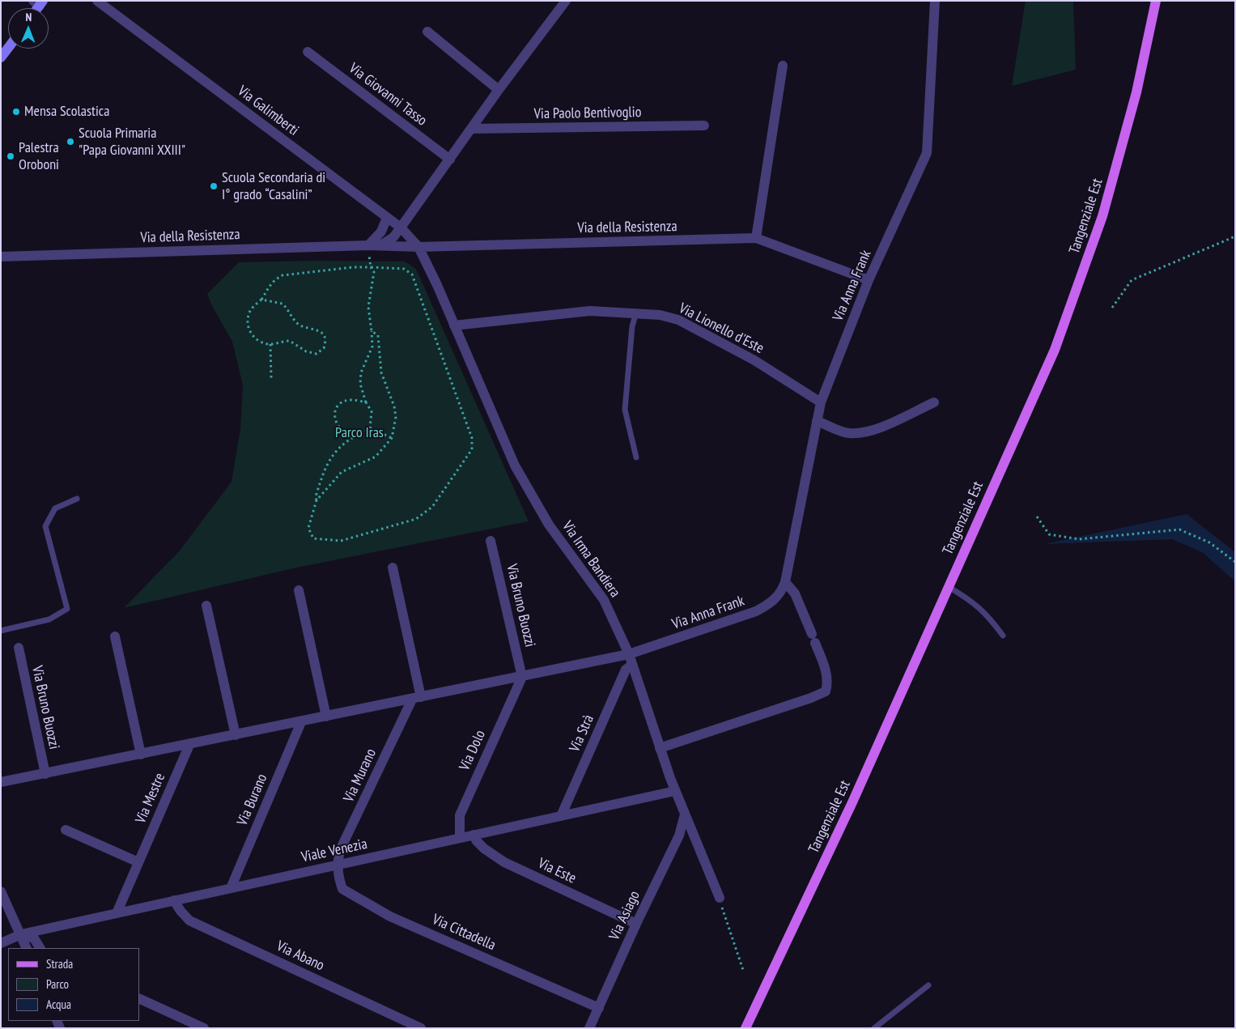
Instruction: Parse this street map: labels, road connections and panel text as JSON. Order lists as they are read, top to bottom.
{
  "streets": {
    "main road": ["Tangenziale Est"],
    "street": [
      "Via Giovanni Tasso",
      "Via Galimberti",
      "Via Paolo Bentivoglio",
      "Via della Resistenza",
      "Via Anna Frank",
      "Via Lionello d'Este",
      "Via Irma Bandiera",
      "Via Bruno Buozzi",
      "Via Strà",
      "Via Dolo",
      "Via Murano",
      "Via Mestre",
      "Via Burano",
      "Viale Venezia",
      "Via Este",
      "Via Asiago",
      "Via Cittadella",
      "Via Abano"
    ]
  },
  "crossings": [
    ["Via Galimberti", "Via della Resistenza"],
    ["Via Galimberti", "Via Irma Bandiera"],
    ["Via della Resistenza", "Via Anna Frank"],
    ["Via della Resistenza", "Via Irma Bandiera"],
    ["Via Anna Frank", "Via Lionello d'Este"],
    ["Via Anna Frank", "Via Irma Bandiera"],
    ["Via Anna Frank", "Via Strà"],
    ["Via Lionello d'Este", "Via Irma Bandiera"],
    ["Via Irma Bandiera", "Via Strà"],
    ["Via Irma Bandiera", "Viale Venezia"],
    ["Via Irma Bandiera", "Via Asiago"],
    ["Via Bruno Buozzi", "Via Dolo"],
    ["Via Strà", "Viale Venezia"],
    ["Via Dolo", "Viale Venezia"],
    ["Via Murano", "Viale Venezia"],
    ["Via Murano", "Via Cittadella"],
    ["Via Mestre", "Viale Venezia"],
    ["Via Burano", "Viale Venezia"],
    ["Viale Venezia", "Via Este"],
    ["Viale Venezia", "Via Cittadella"],
    ["Viale Venezia", "Via Abano"],
    ["Via Este", "Via Asiago"],
    ["Via Asiago", "Via Cittadella"]
  ],
  "parks": ["Parco Iras"],
  "places": [
    "Mensa Scolastica",
    "Scuola Primaria \"Papa Giovanni XXIII\"",
    "Palestra Oroboni",
    "Scuola Secondaria di I° grado “Casalini”"
  ],
  "legend": ["Strada", "Parco", "Acqua"],
  "north": "top"
}
